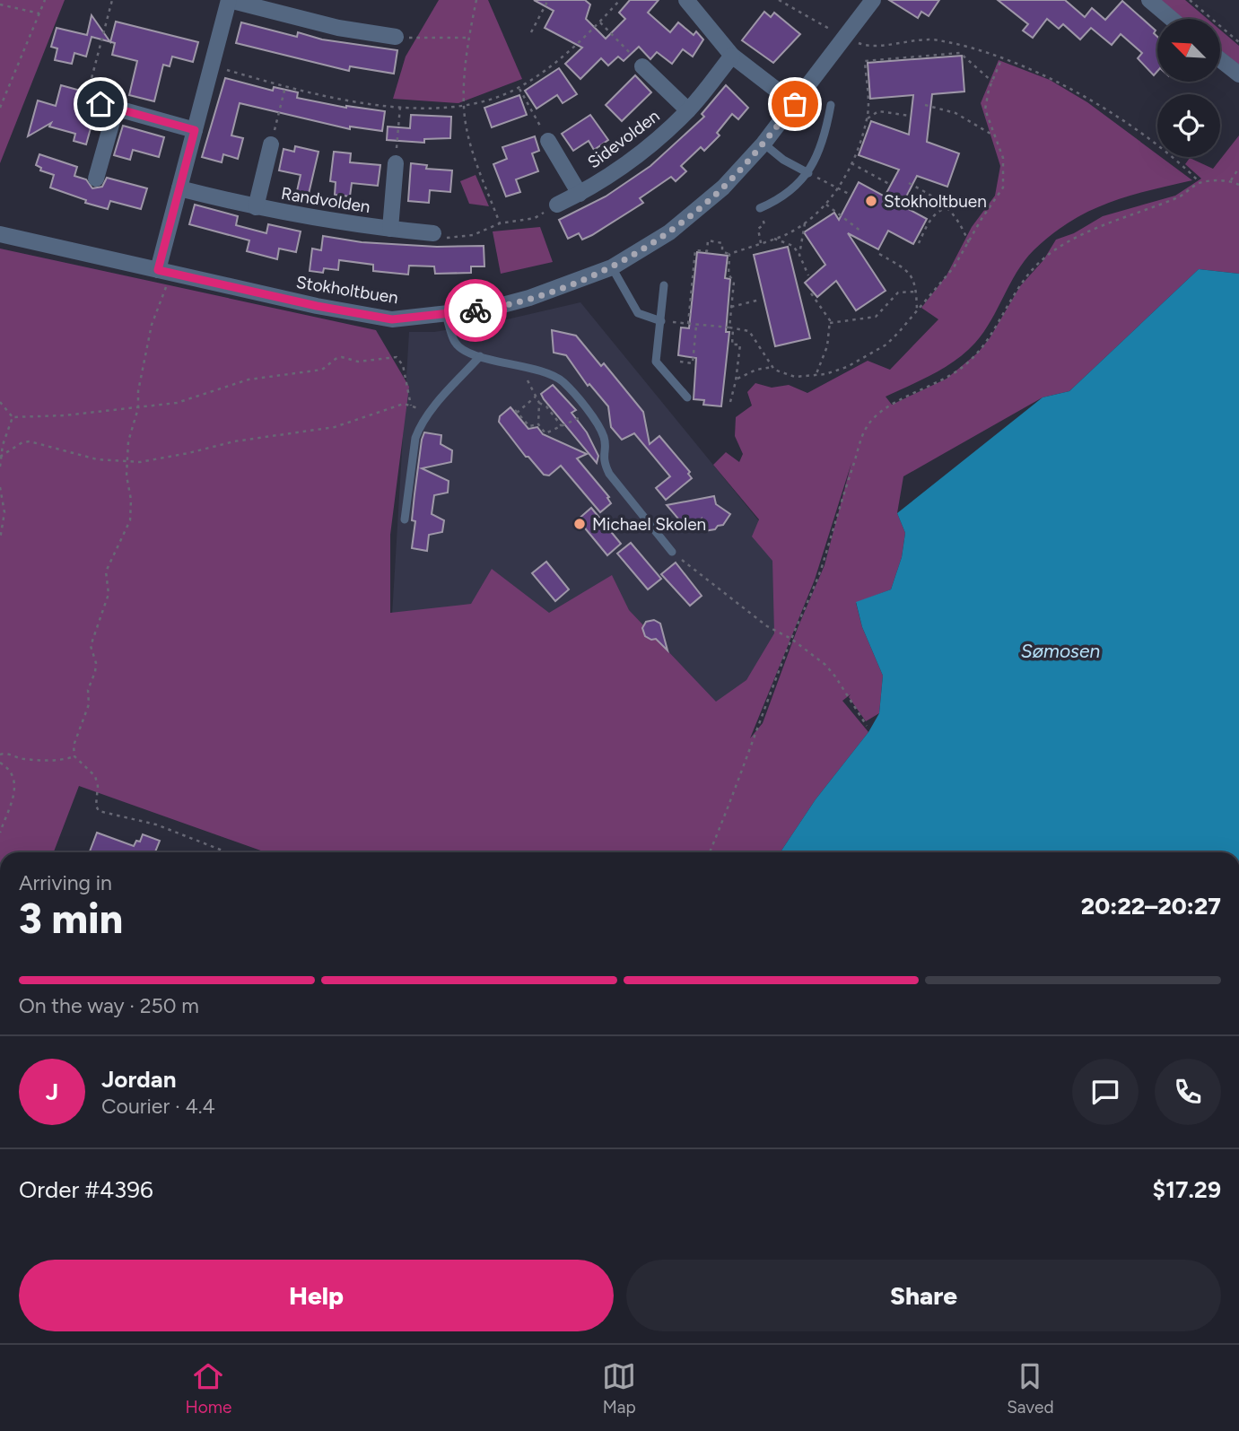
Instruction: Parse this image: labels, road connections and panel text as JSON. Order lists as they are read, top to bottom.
{
  "streets": {
    "street": ["Sidevolden", "Randvolden", "Stokholtbuen"]
  },
  "water": ["Sømosen"],
  "places": ["Stokholtbuen", "Michael Skolen"],
  "north": "top left",
  "page": {
    "heading": ["3 min", "Arriving in", "20:22–20:27"],
    "panel": [
      "Jordan",
      "Courier · 4.4",
      "Order #4396",
      "$17.29"
    ],
    "bar": "On the way · 250 m",
    "round": "J",
    "buttons": ["Help", "Share"],
    "tabs": ["Home", "Map", "Saved"]
  }
}
